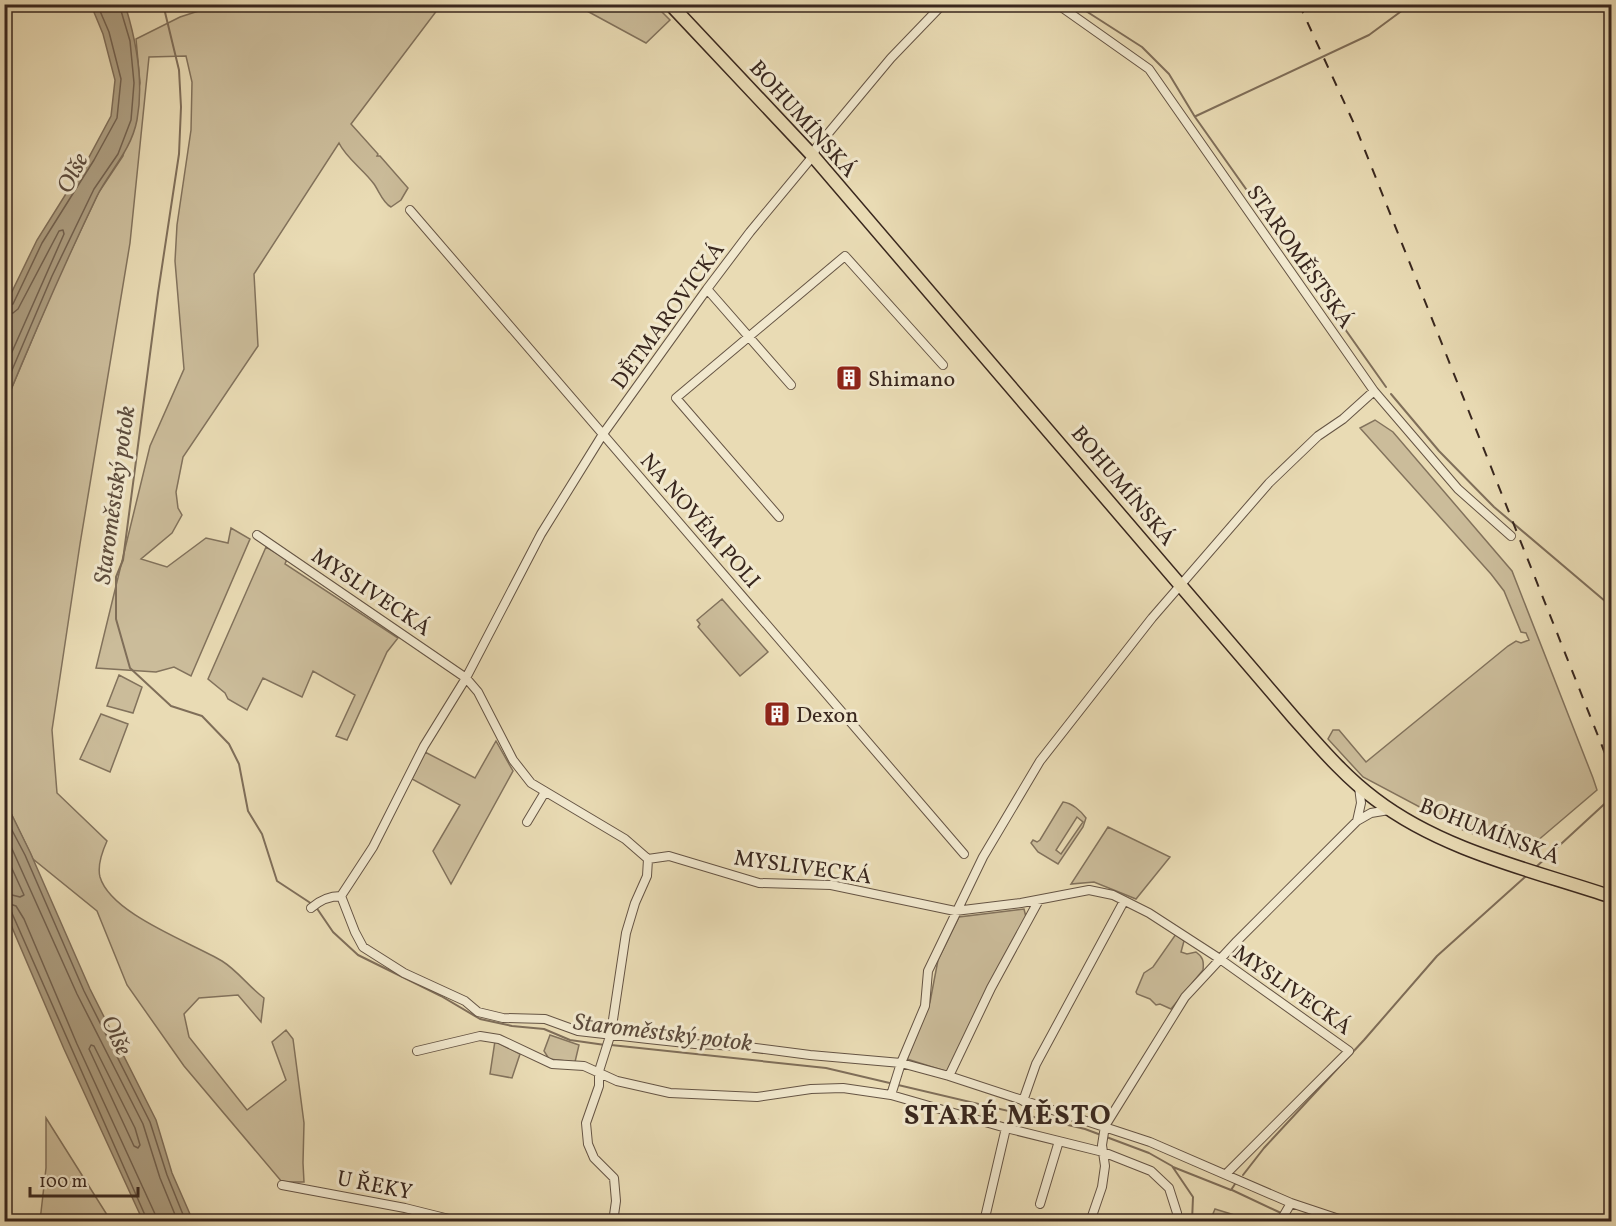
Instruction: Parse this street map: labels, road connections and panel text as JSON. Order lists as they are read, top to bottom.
{
  "streets": {
    "main road": ["BOHUMÍNSKÁ"],
    "street": [
      "STAROMĚSTSKÁ",
      "DĚTMAROVICKÁ",
      "NA NOVÉM POLI",
      "MYSLIVECKÁ",
      "U ŘEKY"
    ]
  },
  "crossings": [
    ["BOHUMÍNSKÁ", "DĚTMAROVICKÁ"],
    ["DĚTMAROVICKÁ", "NA NOVÉM POLI"],
    ["DĚTMAROVICKÁ", "MYSLIVECKÁ"]
  ],
  "districts": ["STARÉ MĚSTO"],
  "water": ["Olše", "Staroměstský potok"],
  "places": {
    "building": ["Shimano", "Dexon"]
  },
  "scale_bar": "100 m"
}
